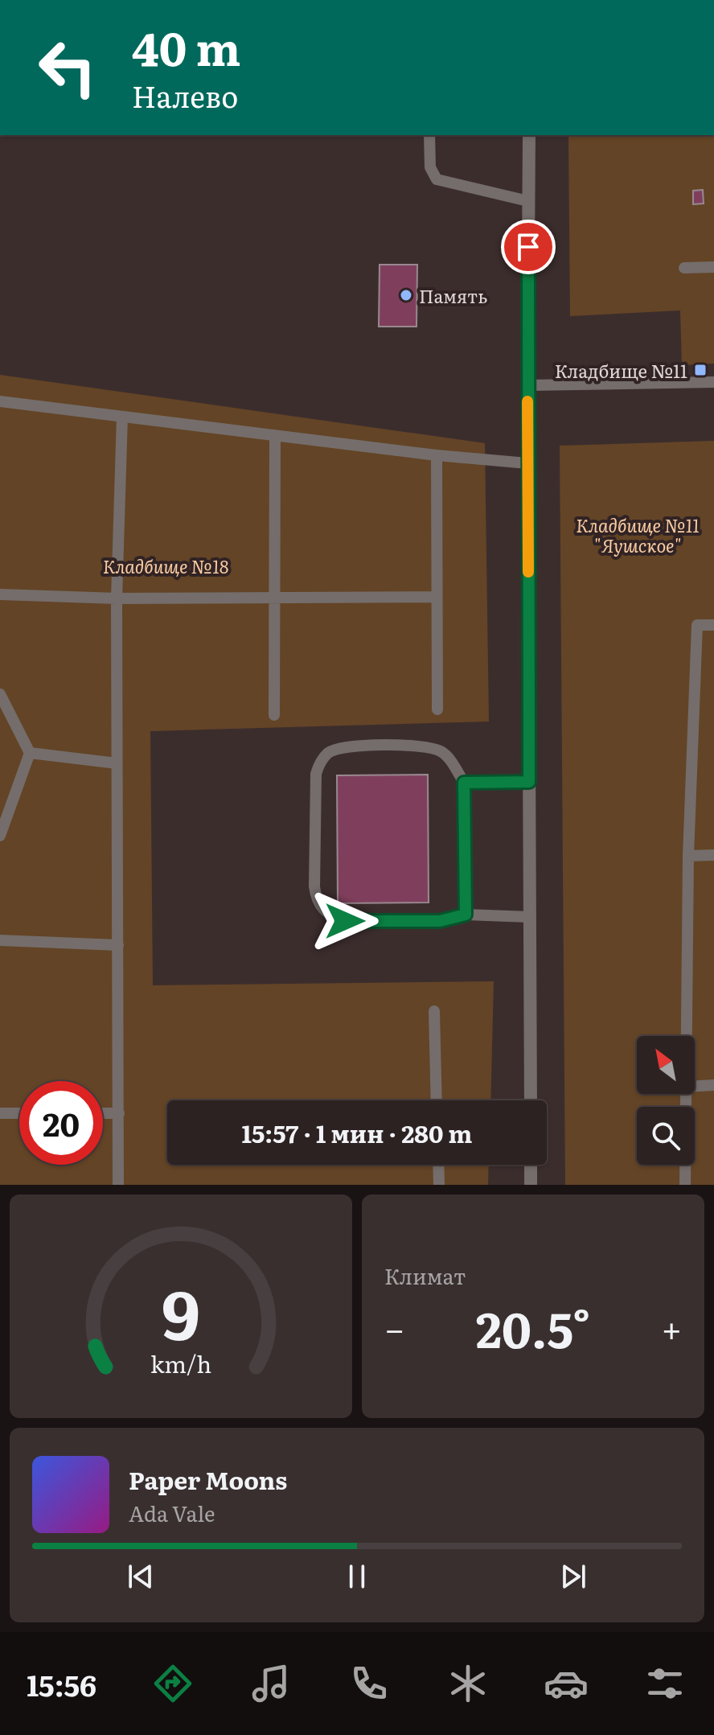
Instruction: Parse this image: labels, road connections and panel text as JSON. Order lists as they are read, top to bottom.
{
  "parks": ["Кладбище №11 \"Яушское\"", "Кладбище №18"],
  "places": {
    "other": ["Память"],
    "transit": ["Кладбище №11"]
  },
  "north": "top left",
  "page": {
    "turn": ["40 m", "Налево"],
    "limit": "20",
    "trip": "15:57 · 1 мин · 280 m",
    "tile": "Климат",
    "heat": ["−", "20.5°", "+"],
    "song": ["Paper Moons", "Ada Vale"],
    "tabs": "15:56",
    "gauge": ["9", "km/h"]
  }
}
